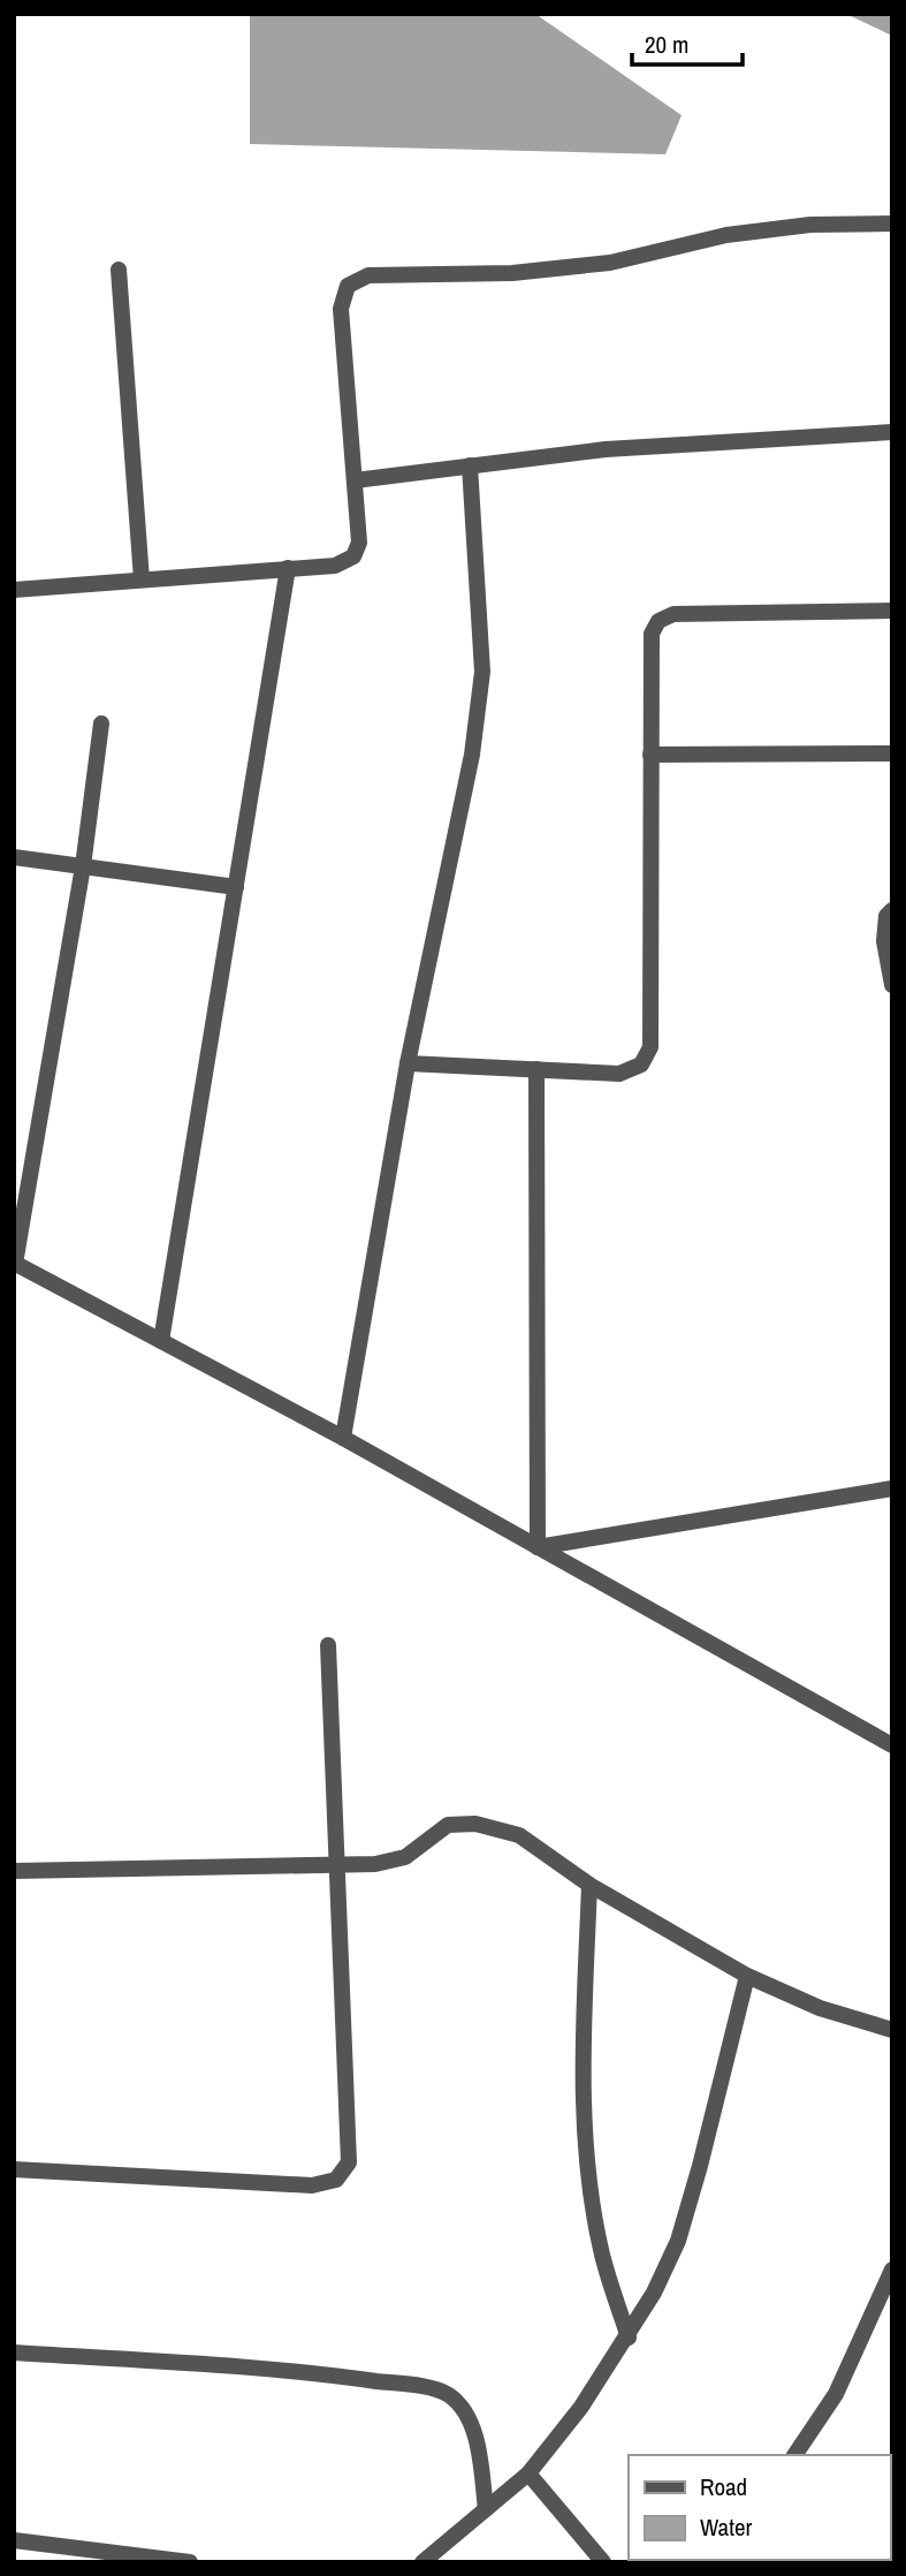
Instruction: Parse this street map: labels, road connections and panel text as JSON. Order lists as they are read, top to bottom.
{
  "legend": ["Road", "Water"],
  "scale_bar": "20 m"
}
